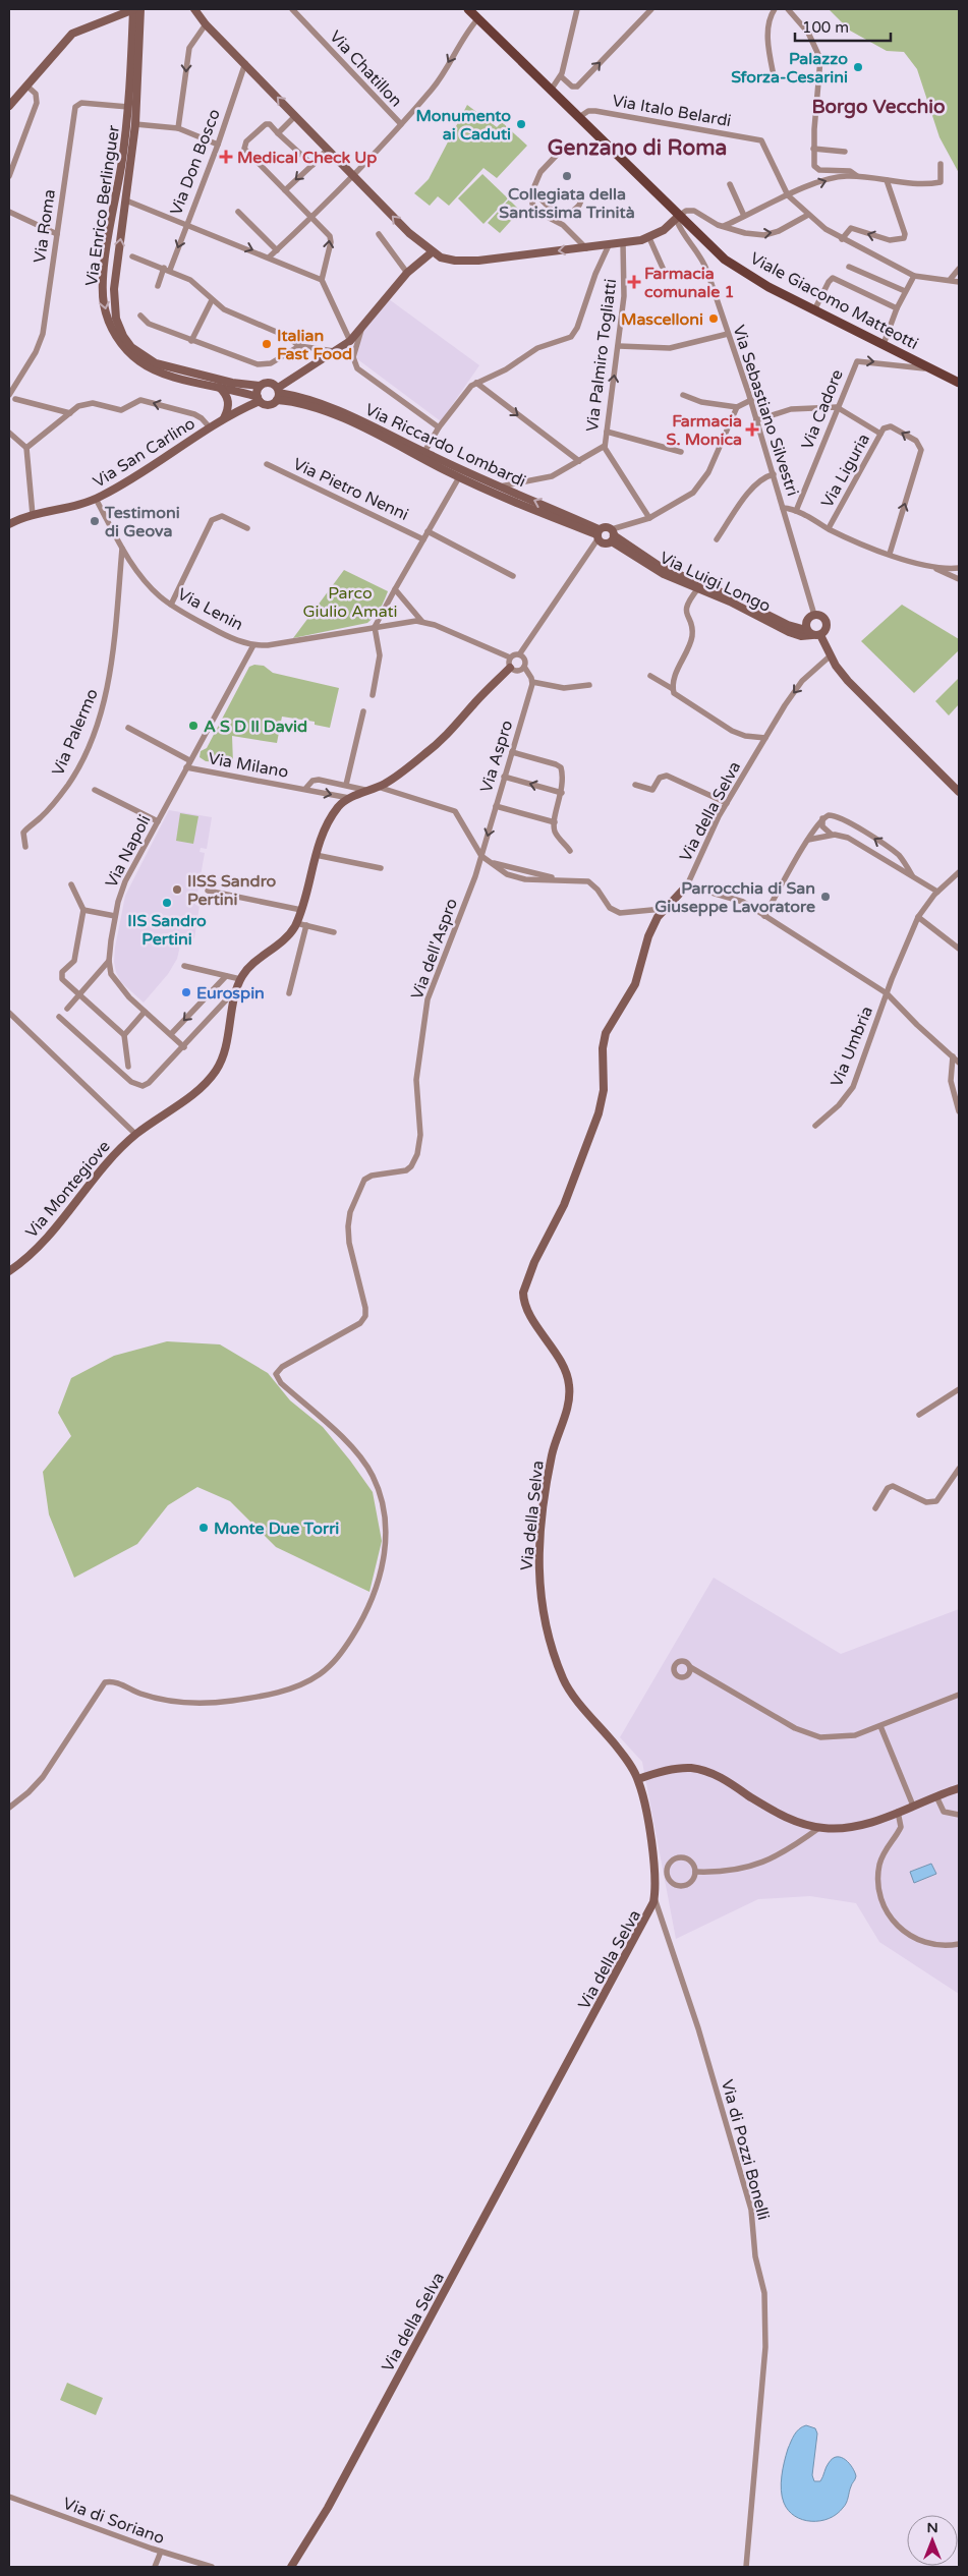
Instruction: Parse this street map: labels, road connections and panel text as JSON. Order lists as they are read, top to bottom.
{
  "streets": {
    "main road": ["Viale Giacomo Matteotti"],
    "street": [
      "Via Chatillon",
      "Via Italo Belardi",
      "Via Don Bosco",
      "Via Enrico Berlinguer",
      "Via Roma",
      "Via Palmiro Togliatti",
      "Via Cadore",
      "Via Sebastiano Silvestri",
      "Via Riccardo Lombardi",
      "Via San Carlino",
      "Via Liguria",
      "Via Pietro Nenni",
      "Via Luigi Longo",
      "Via Lenin",
      "Via Palermo",
      "Via Aspro",
      "Via Milano",
      "Via della Selva",
      "Via Napoli",
      "Via dell'Aspro",
      "Via Umbria",
      "Via Montegiove",
      "Via di Pozzi Bonelli",
      "Via di Soriano"
    ]
  },
  "crossings": [
    ["Via Italo Belardi", "Viale Giacomo Matteotti"],
    ["Via Enrico Berlinguer", "Via Roma"],
    ["Via Enrico Berlinguer", "Via Riccardo Lombardi"],
    ["Via Enrico Berlinguer", "Via San Carlino"],
    ["Viale Giacomo Matteotti", "Via Cadore"],
    ["Viale Giacomo Matteotti", "Via Sebastiano Silvestri"],
    ["Via Sebastiano Silvestri", "Via Luigi Longo"],
    ["Via San Carlino", "Via Lenin"],
    ["Via Lenin", "Via Palermo"],
    ["Via Lenin", "Via Napoli"],
    ["Via Lenin", "Via Montegiove"],
    ["Via Aspro", "Via dell'Aspro"],
    ["Via Milano", "Via Napoli"],
    ["Via Milano", "Via Montegiove"],
    ["Via della Selva", "Via di Pozzi Bonelli"]
  ],
  "one_way": ["Via Cadore"],
  "districts": ["Borgo Vecchio", "Genzano di Roma"],
  "parks": ["Parco Giulio Amati"],
  "places": {
    "other": [
      "Palazzo Sforza-Cesarini",
      "Monumento ai Caduti",
      "Collegiata della Santissima Trinità",
      "Mascelloni",
      "Italian Fast Food",
      "Testimoni di Geova",
      "A S D Il David",
      "IISS Sandro Pertini",
      "Parrocchia di San Giuseppe Lavoratore",
      "IIS Sandro Pertini",
      "Eurospin",
      "Monte Due Torri"
    ],
    "health": ["Medical Check Up", "Farmacia comunale 1", "Farmacia S. Monica"]
  },
  "scale_bar": "100 m",
  "north": "top"
}
